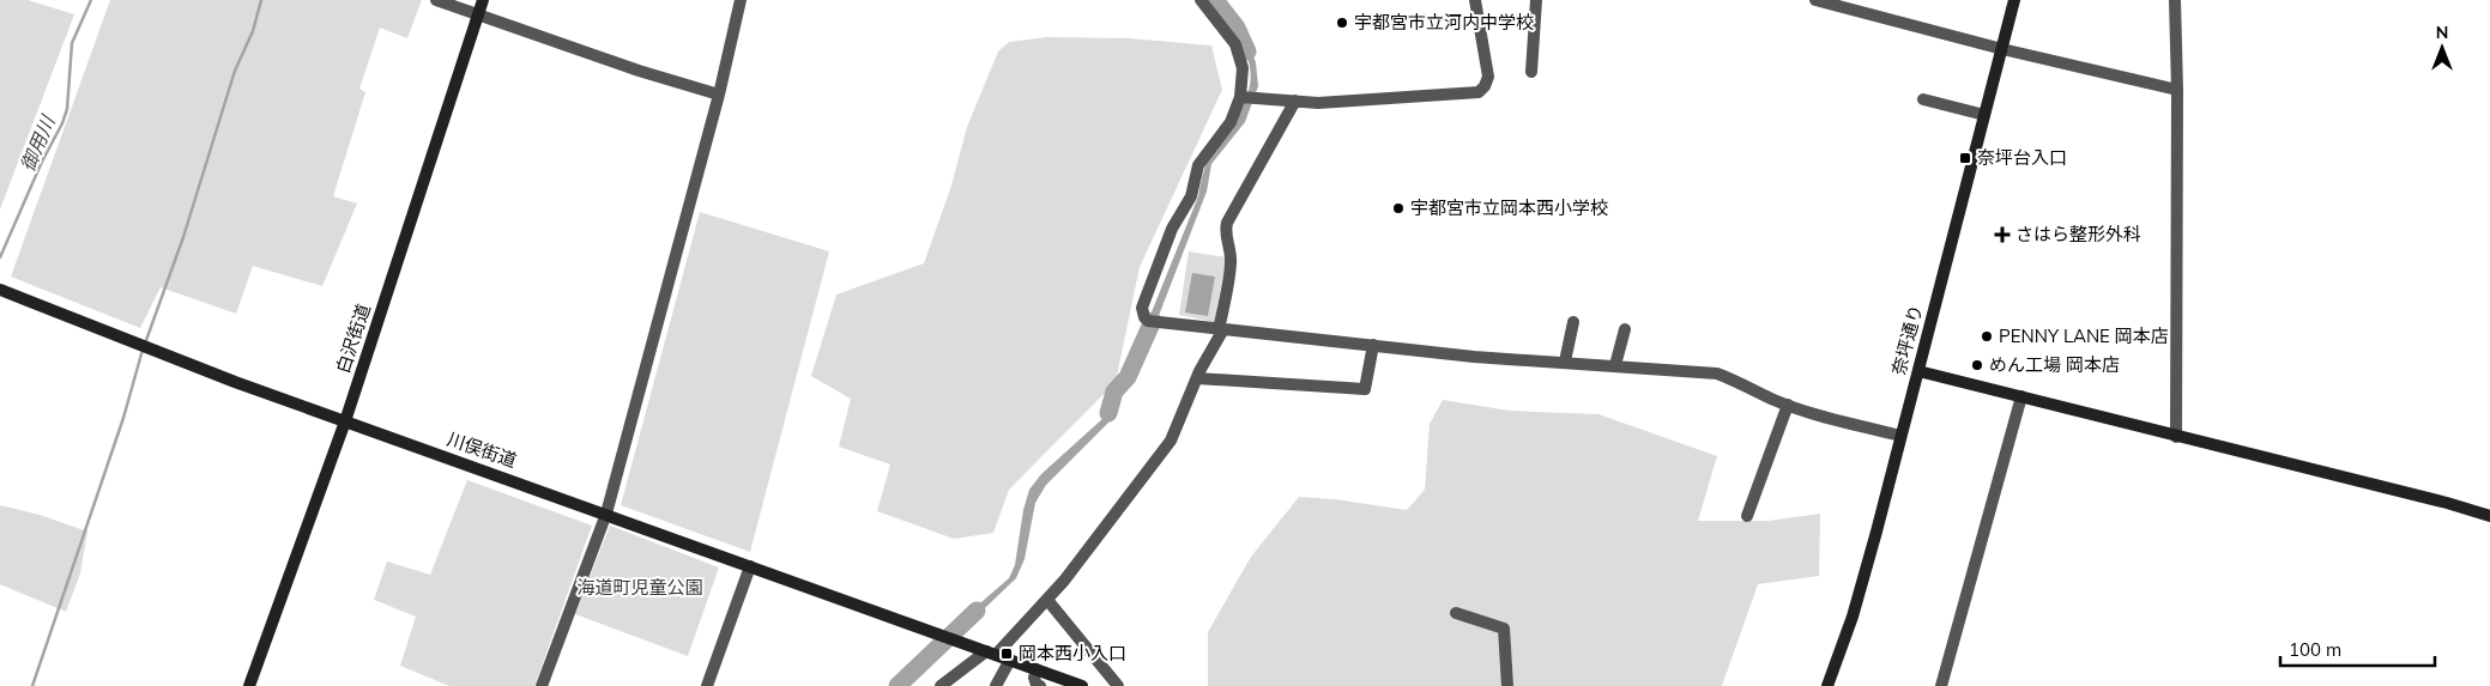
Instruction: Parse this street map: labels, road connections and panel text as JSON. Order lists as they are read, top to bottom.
{
  "streets": {
    "main road": ["白沢街道", "奈坪通り", "川俣街道"]
  },
  "crossings": [
    ["白沢街道", "川俣街道"]
  ],
  "water": ["御用川"],
  "parks": ["海道町児童公園"],
  "places": {
    "other": [
      "宇都宮市立河内中学校",
      "宇都宮市立岡本西小学校",
      "PENNY LANE 岡本店",
      "めん工場 岡本店"
    ],
    "transit": ["奈坪台入口", "岡本西小入口"],
    "health": ["さはら整形外科"]
  },
  "scale_bar": "100 m",
  "north": "top"
}
